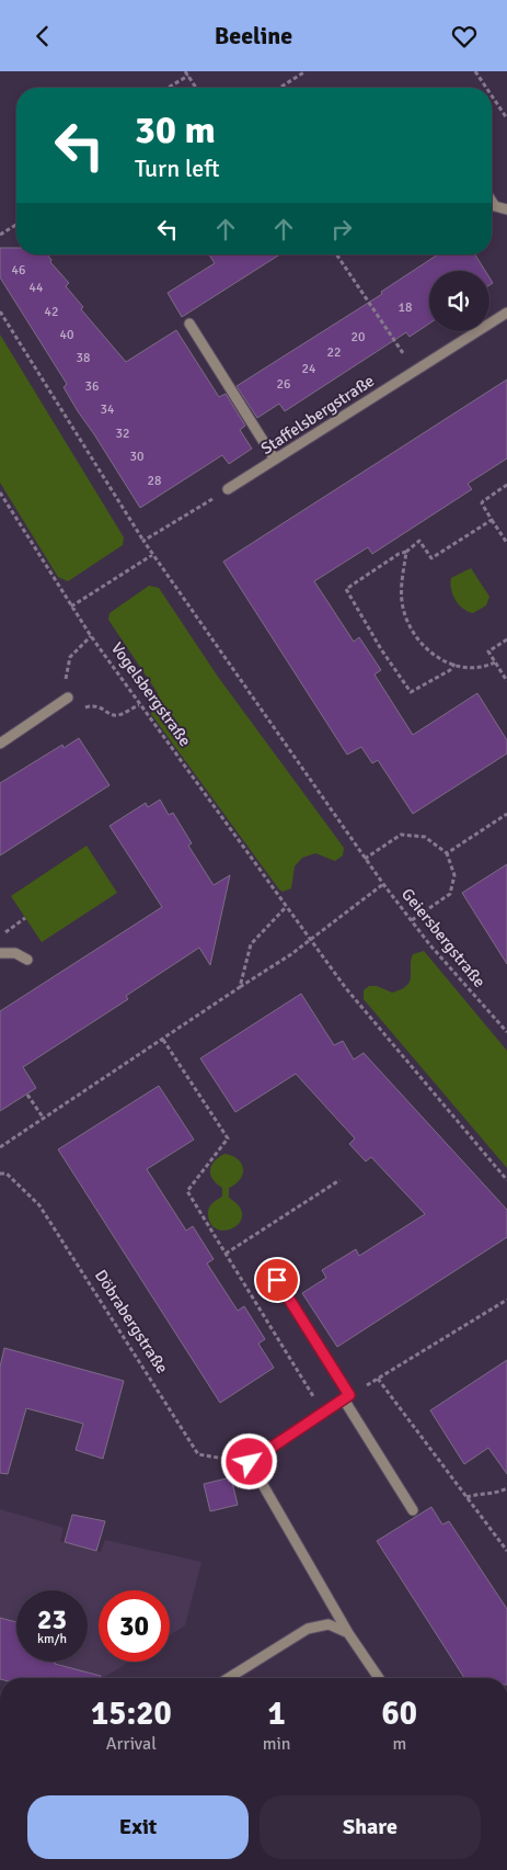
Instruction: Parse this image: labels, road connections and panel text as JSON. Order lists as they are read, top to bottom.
{
  "streets": {
    "street": ["Staffelsbergstraße"],
    "path": ["Vogelsbergstraße", "Geiersbergstraße", "Döbrabergstraße"]
  },
  "house_numbers": [
    "46",
    "44",
    "18",
    "42",
    "40",
    "20",
    "22",
    "38",
    "24",
    "26",
    "36",
    "34",
    "32",
    "30",
    "28"
  ],
  "page": {
    "header": "Beeline",
    "turn": ["30 m", "Turn left"],
    "speed": "23 km/h",
    "limit": "30",
    "eta": [
      "15:20",
      "Arrival",
      "1",
      "min",
      "60",
      "m"
    ],
    "buttons": ["Exit", "Share"]
  }
}
